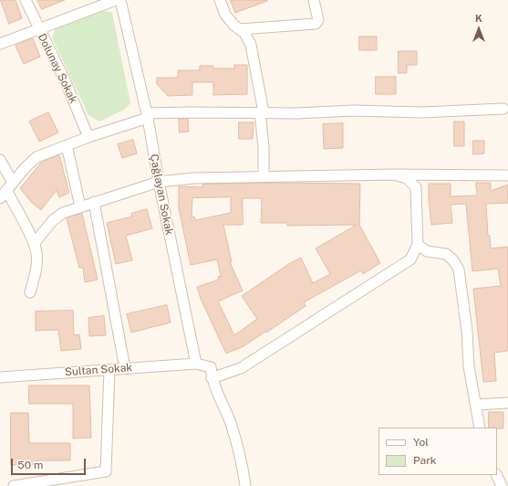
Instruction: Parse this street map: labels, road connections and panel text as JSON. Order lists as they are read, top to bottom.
{
  "streets": {
    "street": ["Dolunay Sokak", "Çağlayan Sokak", "Sultan Sokak"]
  },
  "crossings": [
    ["Çağlayan Sokak", "Sultan Sokak"]
  ],
  "legend": ["Yol", "Park"],
  "scale_bar": "50 m",
  "north": "top"
}
